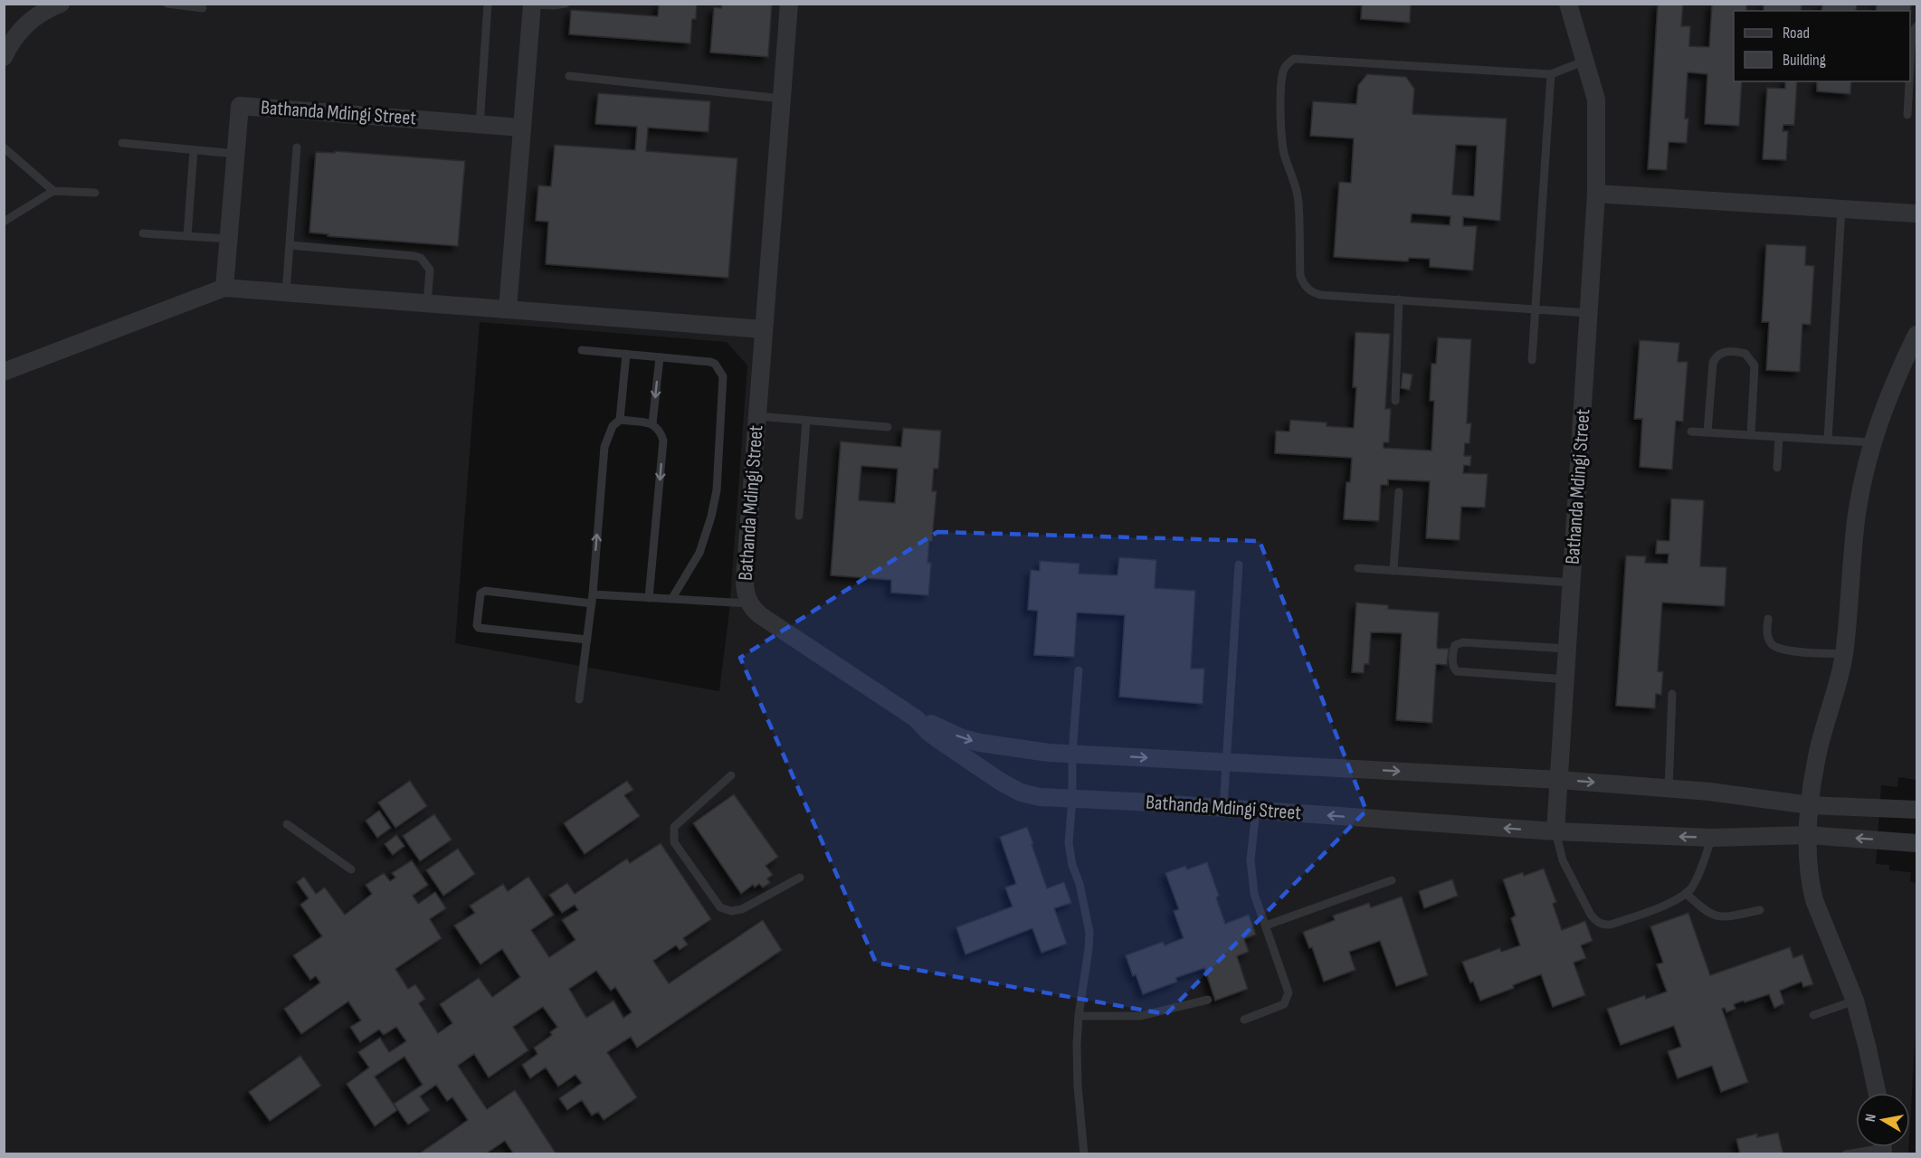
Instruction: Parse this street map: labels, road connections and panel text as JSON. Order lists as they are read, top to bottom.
{
  "streets": {
    "street": ["Bathanda Mdingi Street"]
  },
  "legend": ["Road", "Building"],
  "north": "left"
}
